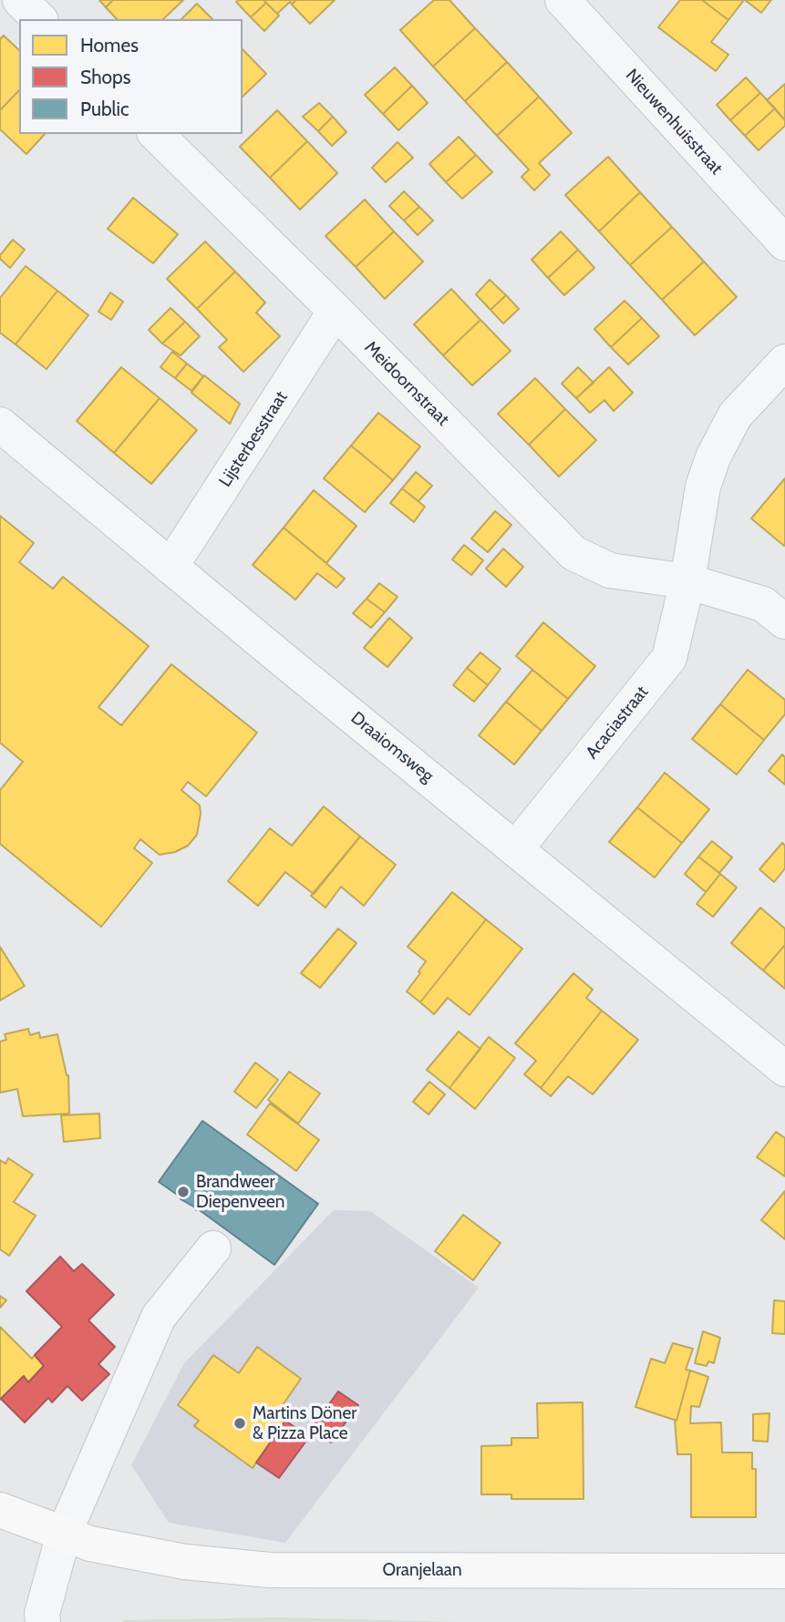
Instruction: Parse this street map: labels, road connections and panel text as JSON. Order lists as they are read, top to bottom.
{
  "streets": {
    "street": [
      "Nieuwenhuisstraat",
      "Meidoornstraat",
      "Lijsterbesstraat",
      "Acaciastraat",
      "Draaiomsweg",
      "Oranjelaan"
    ]
  },
  "crossings": [
    ["Meidoornstraat", "Lijsterbesstraat"],
    ["Meidoornstraat", "Acaciastraat"],
    ["Lijsterbesstraat", "Draaiomsweg"],
    ["Acaciastraat", "Draaiomsweg"]
  ],
  "places": ["Brandweer Diepenveen", "Martins Döner & Pizza Place"],
  "legend": ["Homes", "Shops", "Public"]
}
